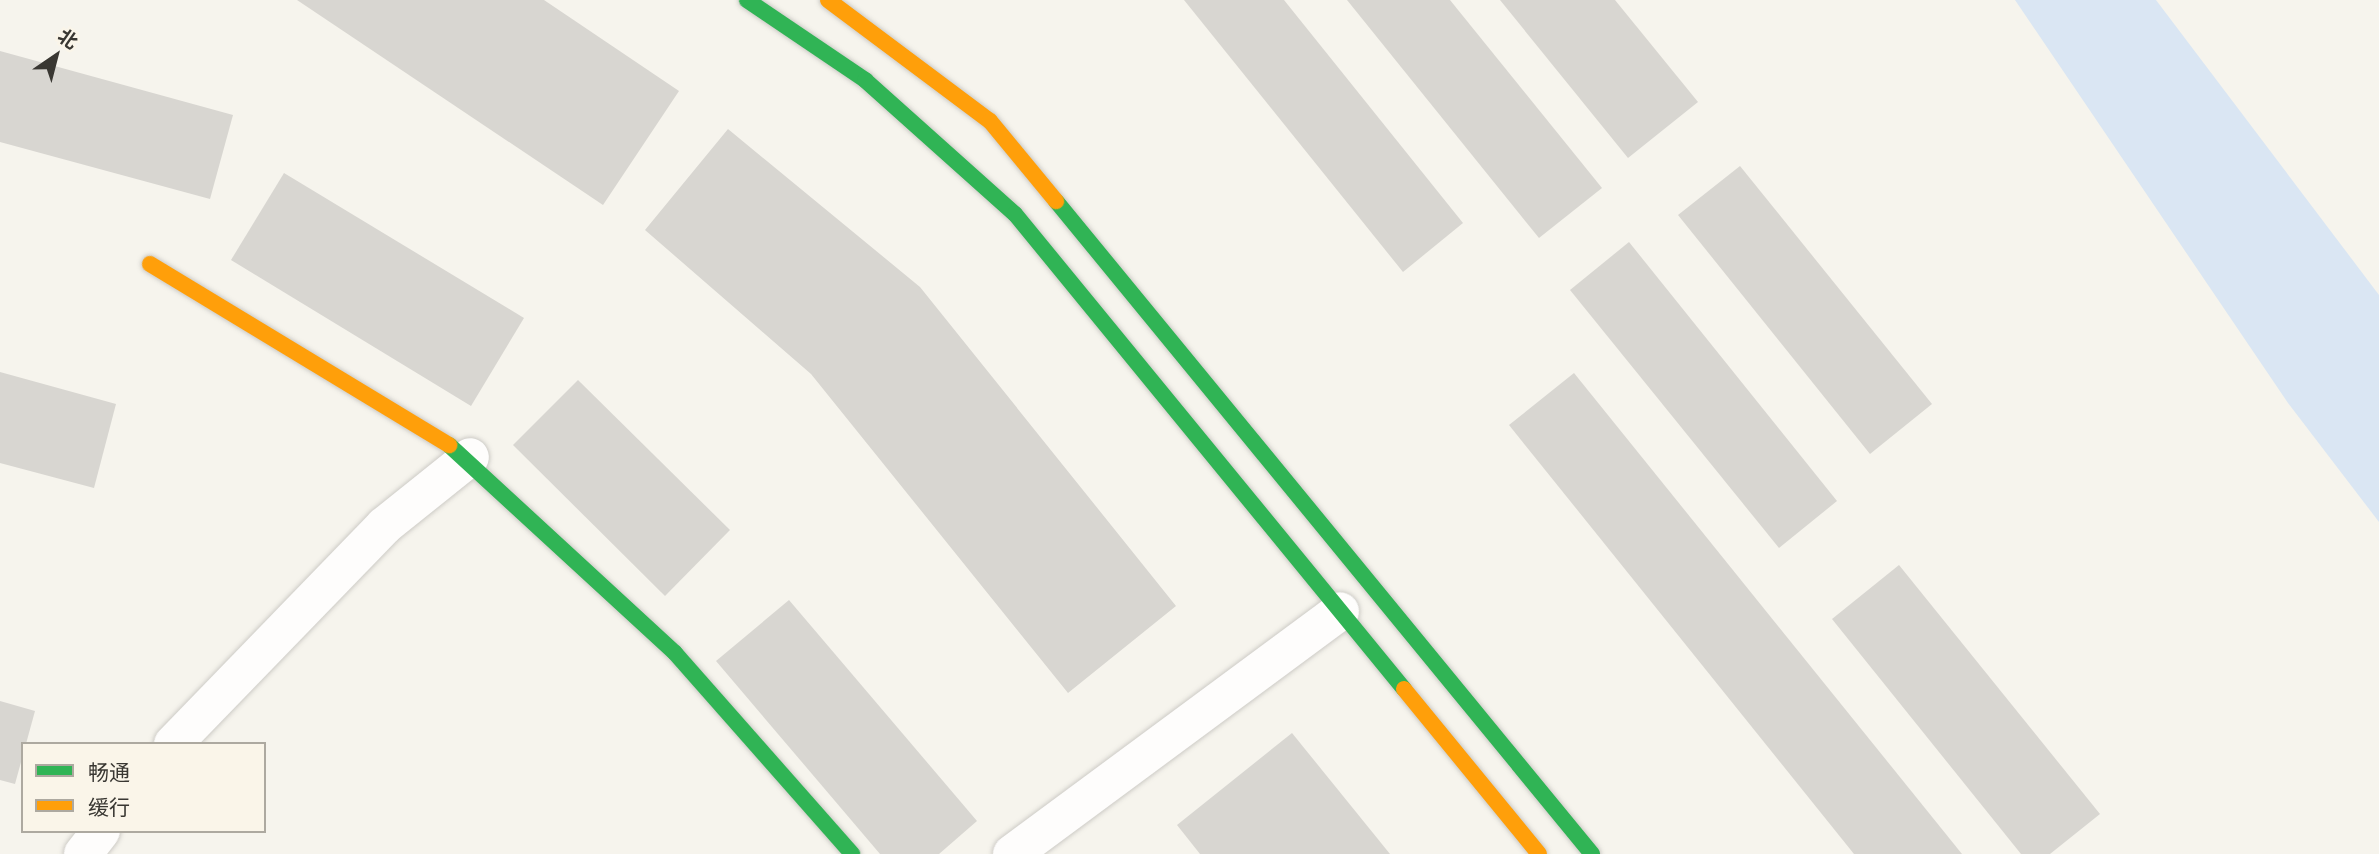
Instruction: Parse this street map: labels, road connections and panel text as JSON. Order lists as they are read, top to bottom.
{
  "legend": ["畅通", "缓行"],
  "north": "top right"
}
